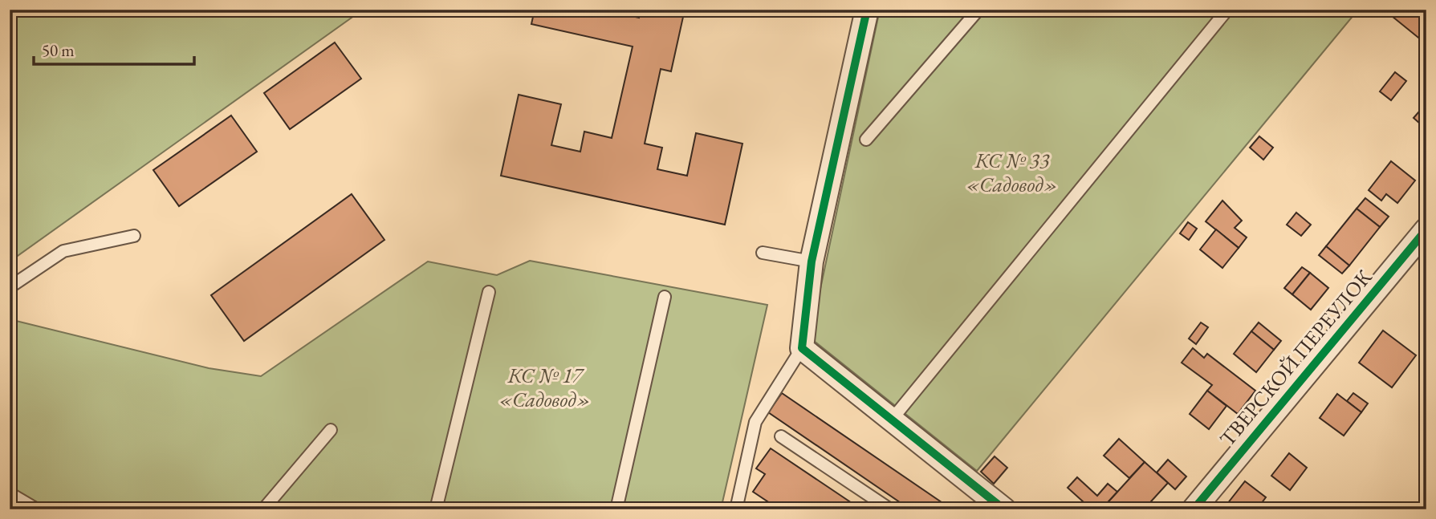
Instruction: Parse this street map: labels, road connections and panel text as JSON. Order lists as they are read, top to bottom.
{
  "streets": {
    "street": ["ТВЕРСКОЙ ПЕРЕУЛОК"]
  },
  "parks": ["КС № 33 «Садовод»", "КС № 17 «Садовод»"],
  "scale_bar": "50 m"
}
